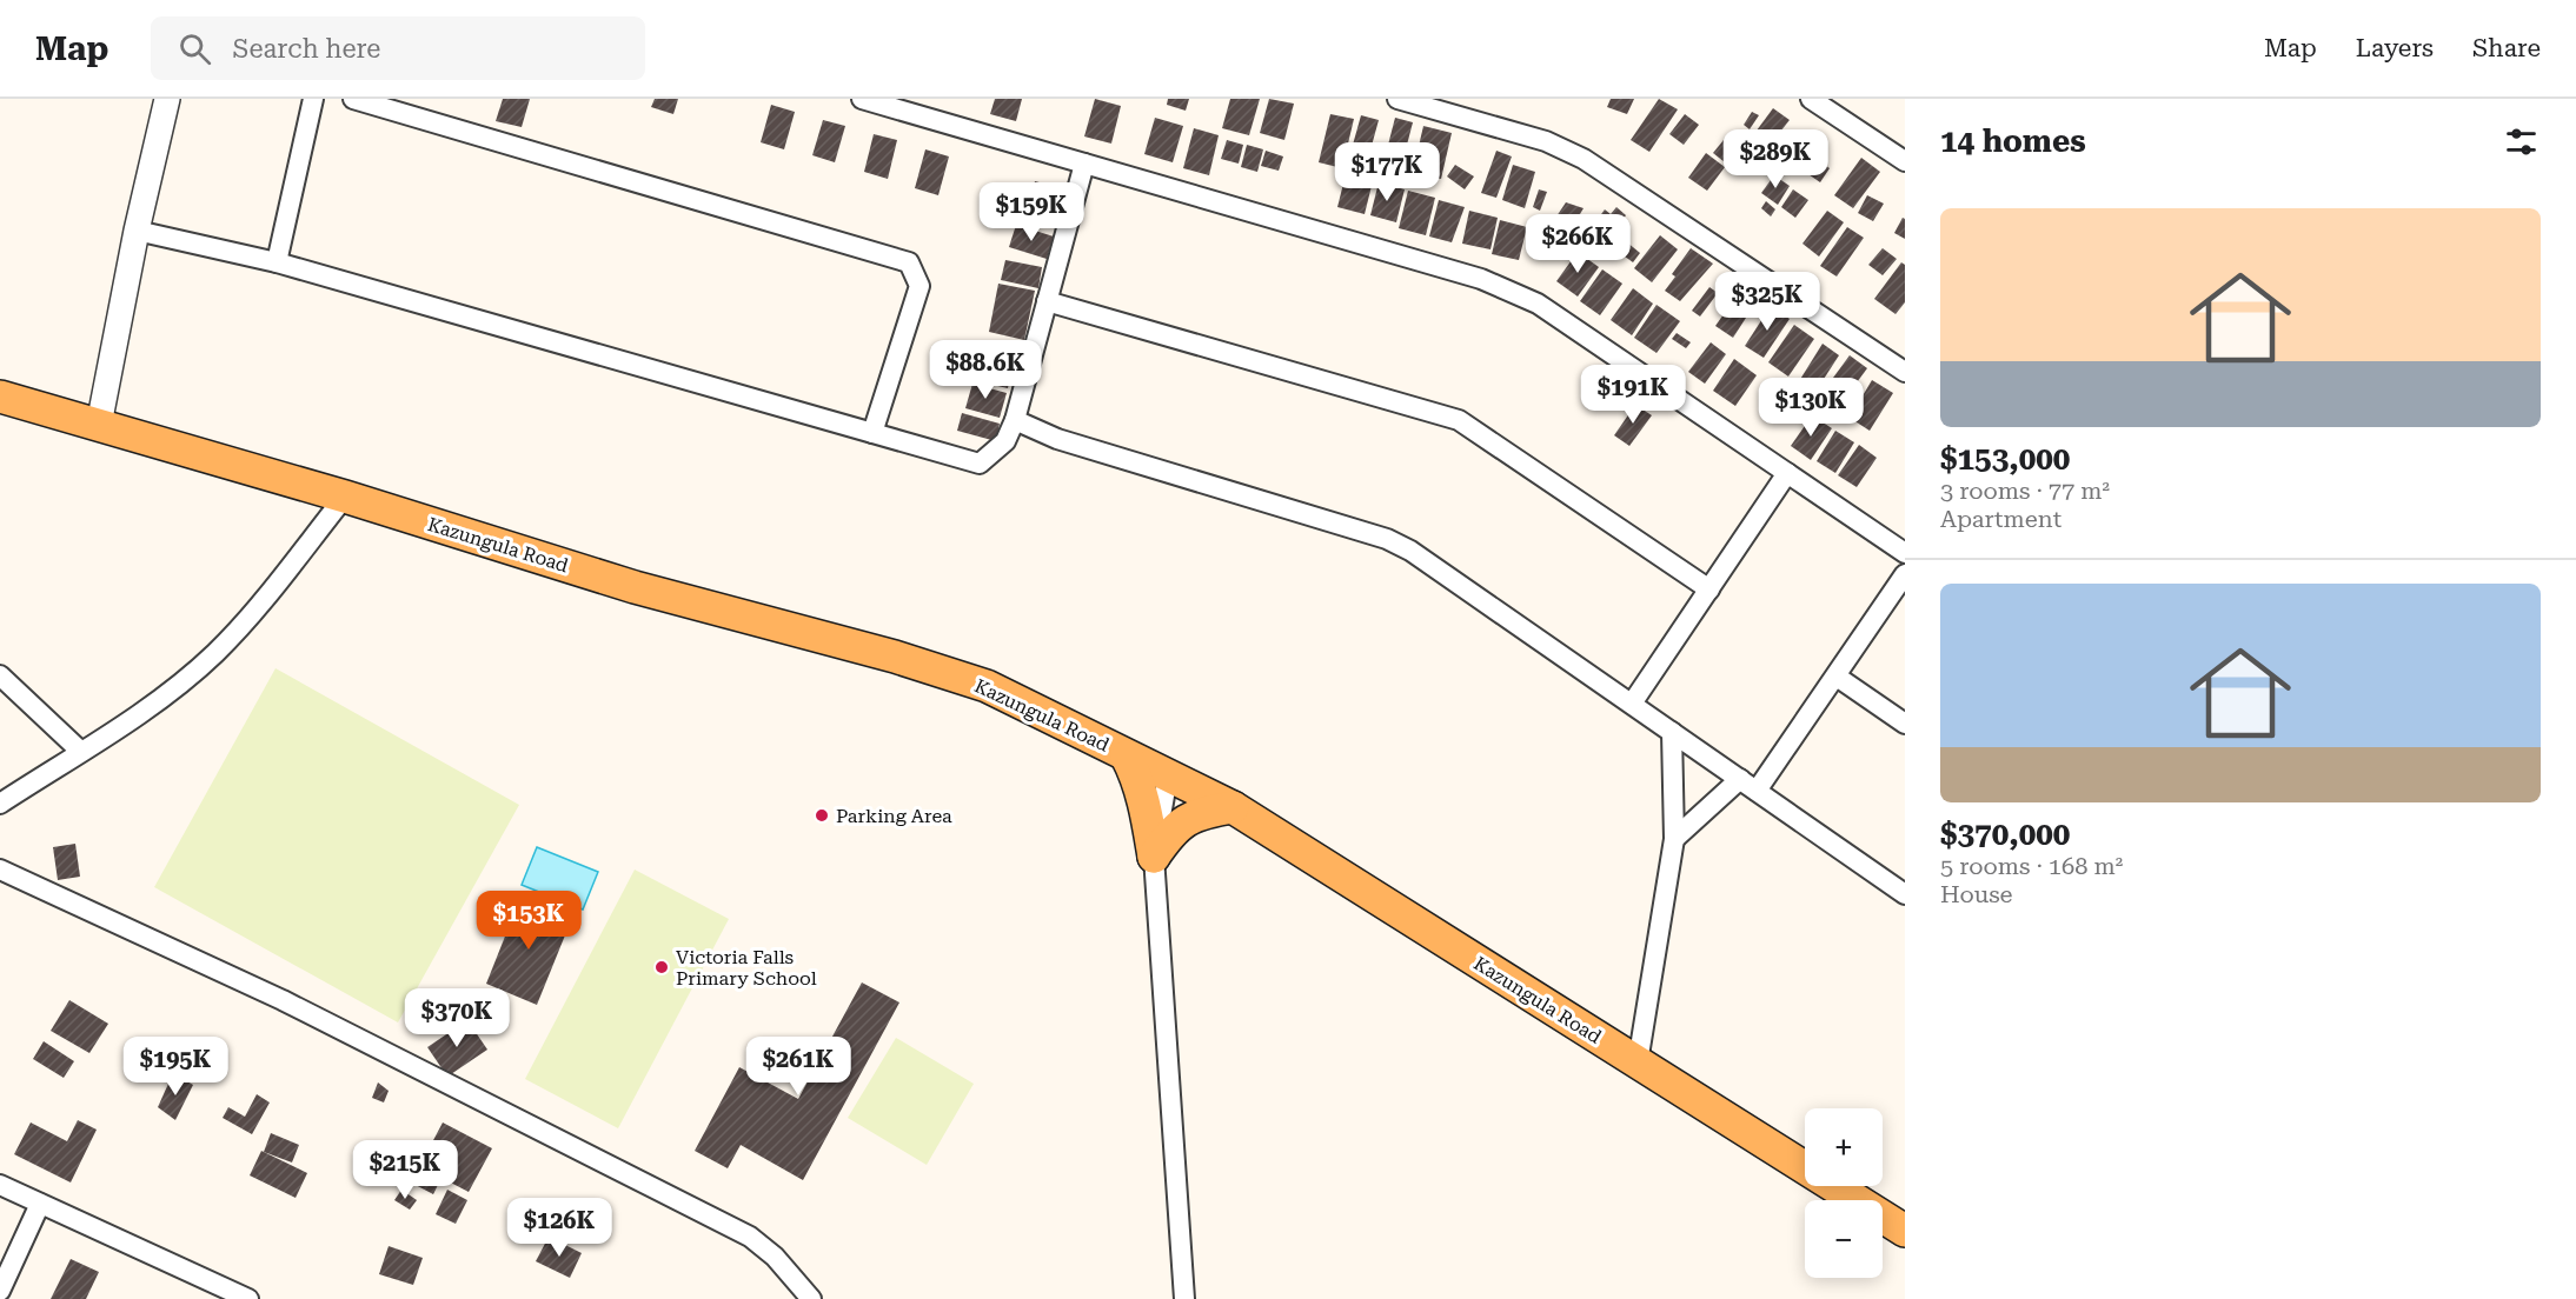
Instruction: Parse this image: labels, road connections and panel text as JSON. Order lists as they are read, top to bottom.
{
  "streets": {
    "main road": ["Kazungula Road"]
  },
  "places": ["Parking Area", "Victoria Falls Primary School"],
  "page": {
    "header": "Map",
    "search": "Search here",
    "nav": ["Map", "Layers", "Share"],
    "heading": "14 homes",
    "price": [
      "$289K",
      "$177K",
      "$159K",
      "$266K",
      "$325K",
      "$88.6K",
      "$191K",
      "$130K",
      "$153K",
      "$370K",
      "$195K",
      "$261K",
      "$215K",
      "$126K"
    ],
    "list": [
      {
        "name": "$153,000",
        "note": "3 rooms · 77 m² · Apartment"
      },
      {
        "name": "$370,000",
        "note": "5 rooms · 168 m² · House"
      }
    ],
    "map_buttons": ["+", "−"]
  }
}
